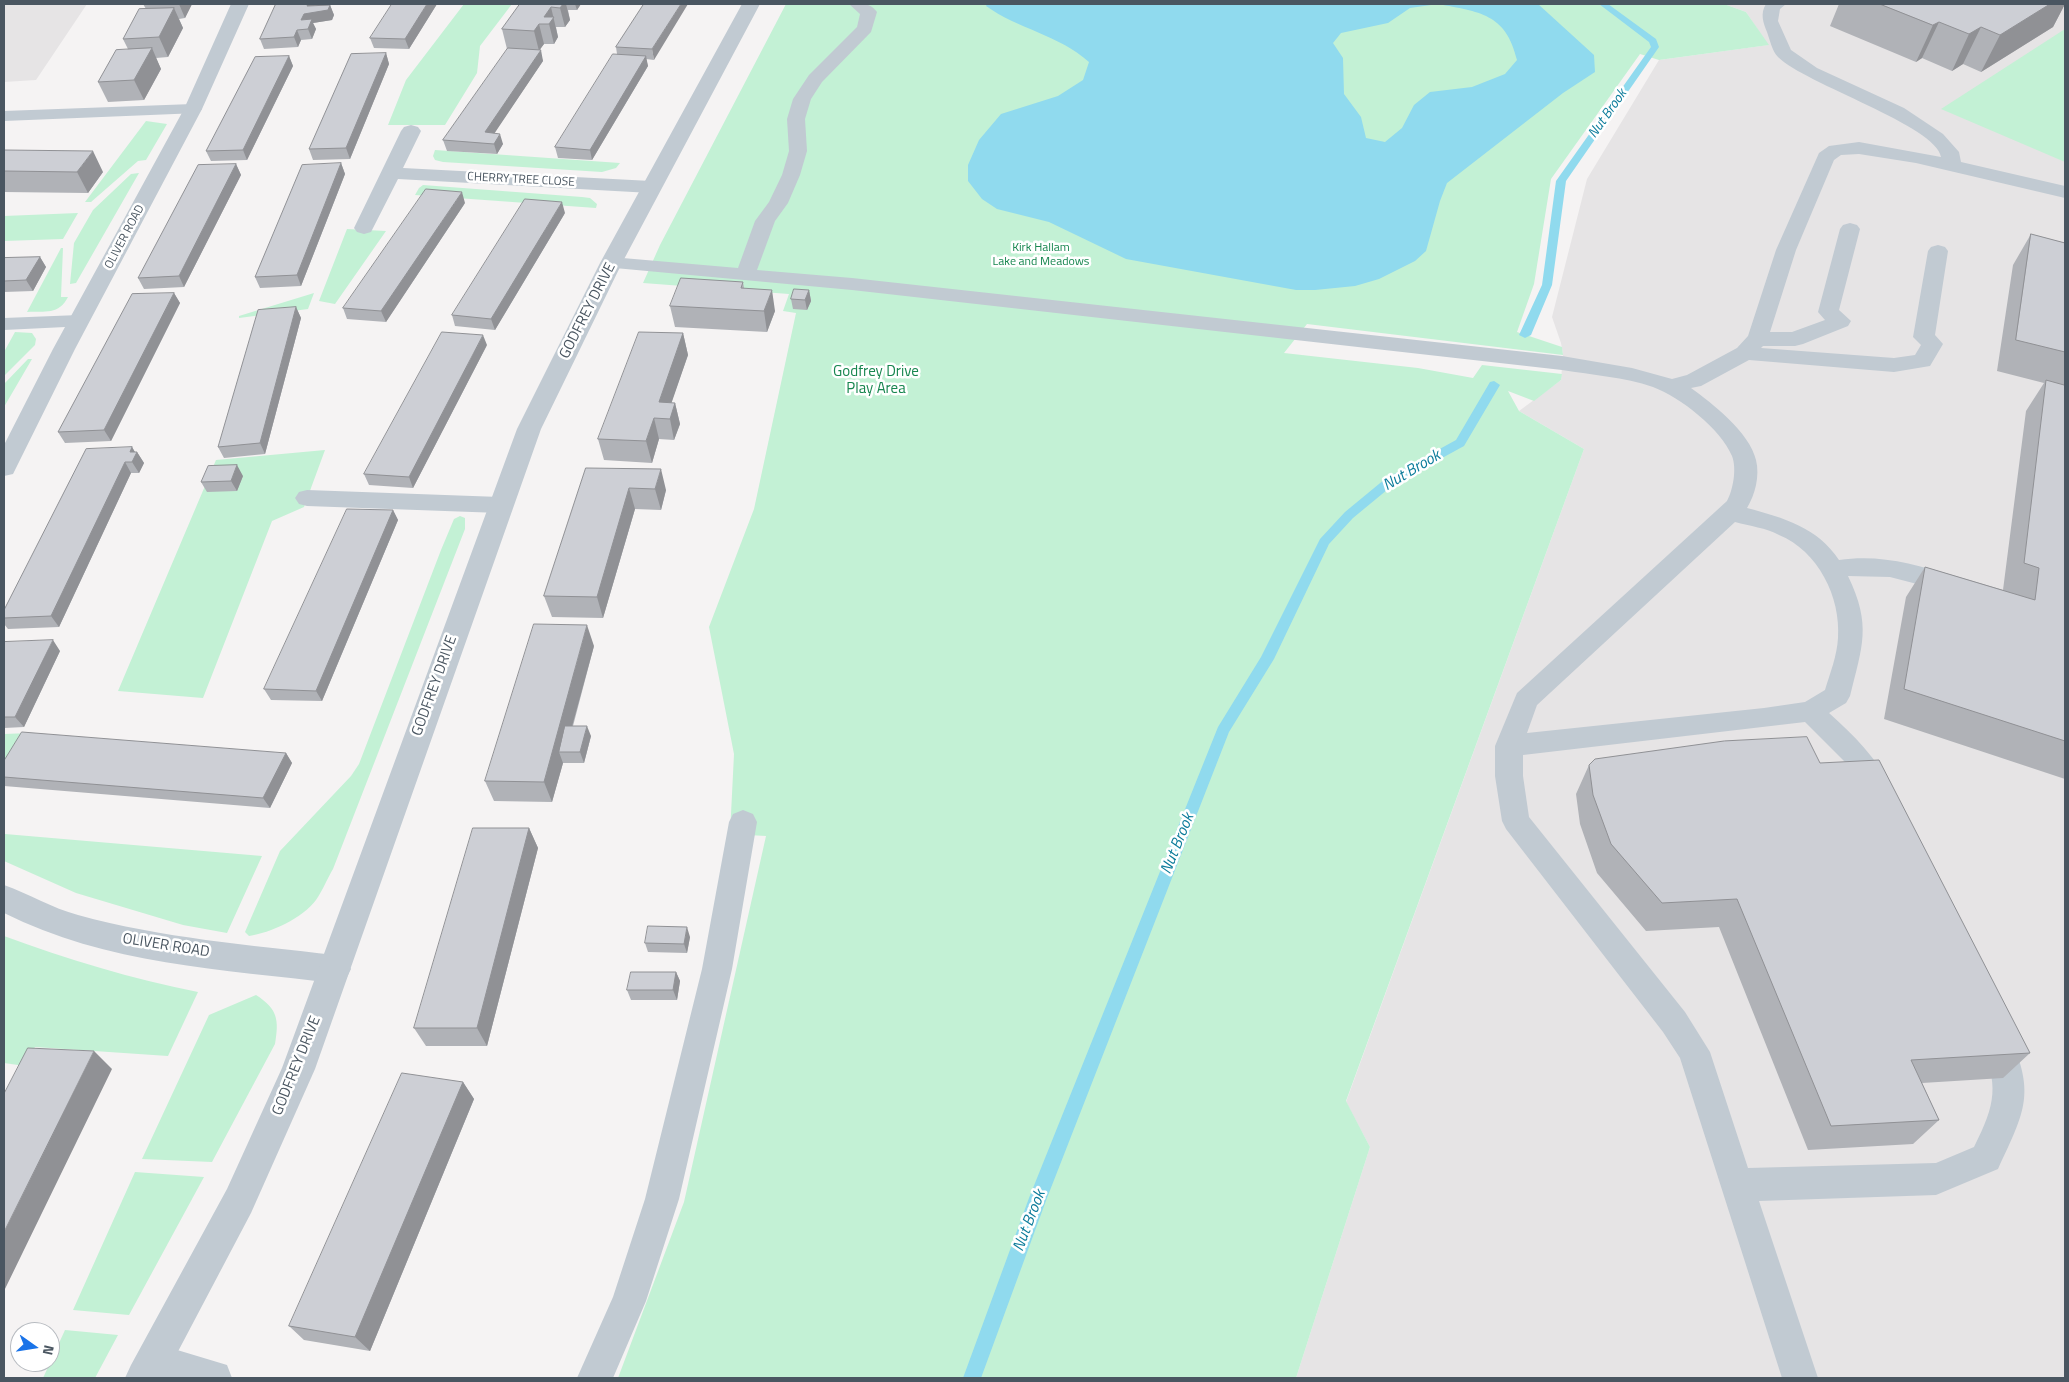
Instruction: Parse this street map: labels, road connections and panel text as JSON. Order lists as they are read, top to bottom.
{
  "streets": {
    "street": ["CHERRY TREE CLOSE", "OLIVER ROAD", "GODFREY DRIVE"]
  },
  "crossings": [
    ["CHERRY TREE CLOSE", "GODFREY DRIVE"],
    ["OLIVER ROAD", "GODFREY DRIVE"]
  ],
  "water": ["Nut Brook"],
  "parks": ["Kirk Hallam Lake and Meadows", "Godfrey Drive Play Area"],
  "north": "right"
}
